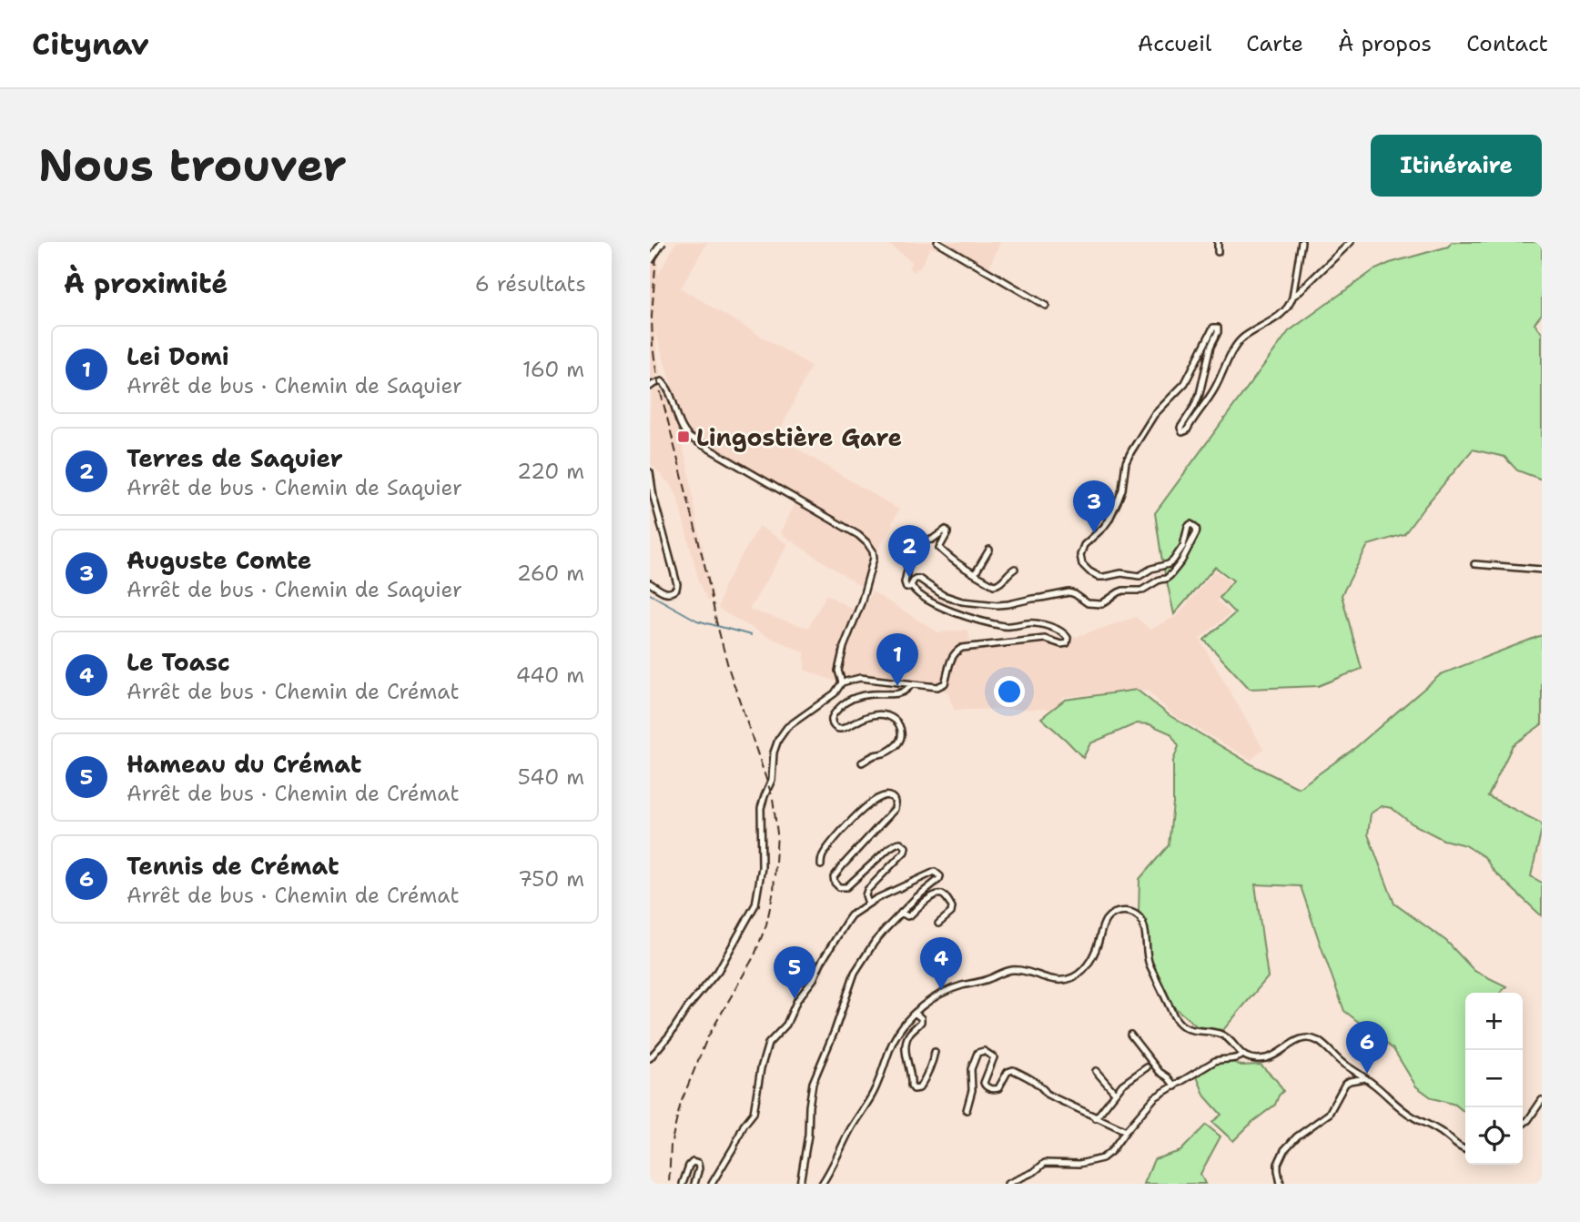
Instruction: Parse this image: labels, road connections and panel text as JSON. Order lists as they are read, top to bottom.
{
  "places": {
    "transit": ["Lingostière Gare"]
  },
  "page": {
    "header": "Citynav",
    "nav": [
      "Accueil",
      "Carte",
      "À propos",
      "Contact"
    ],
    "buttons": "Itinéraire",
    "title": "Nous trouver",
    "heading": ["À proximité", "6 résultats"],
    "list": [
      {
        "mark": "1",
        "name": "Lei Domi",
        "note": "Arrêt de bus · Chemin de Saquier",
        "value": "160 m"
      },
      {
        "mark": "2",
        "name": "Terres de Saquier",
        "note": "Arrêt de bus · Chemin de Saquier",
        "value": "220 m"
      },
      {
        "mark": "3",
        "name": "Auguste Comte",
        "note": "Arrêt de bus · Chemin de Saquier",
        "value": "260 m"
      },
      {
        "mark": "4",
        "name": "Le Toasc",
        "note": "Arrêt de bus · Chemin de Crémat",
        "value": "440 m"
      },
      {
        "mark": "5",
        "name": "Hameau du Crémat",
        "note": "Arrêt de bus · Chemin de Crémat",
        "value": "540 m"
      },
      {
        "mark": "6",
        "name": "Tennis de Crémat",
        "note": "Arrêt de bus · Chemin de Crémat",
        "value": "750 m"
      }
    ],
    "pins": [
      "3",
      "2",
      "1",
      "4",
      "5",
      "6"
    ],
    "map_buttons": ["+", "−"]
  }
}
